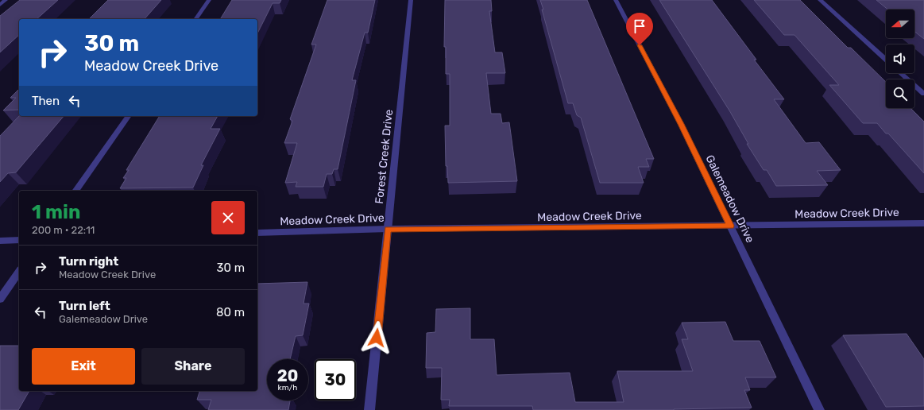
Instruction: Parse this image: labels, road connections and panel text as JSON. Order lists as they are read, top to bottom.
{
  "streets": {
    "street": ["Forest Creek Drive", "Galemeadow Drive", "Meadow Creek Drive"]
  },
  "crossings": [
    ["Forest Creek Drive", "Meadow Creek Drive"],
    ["Galemeadow Drive", "Meadow Creek Drive"]
  ],
  "north": "left",
  "page": {
    "turn": ["30 m", "Meadow Creek Drive"],
    "then": "Then",
    "heading": ["1 min", "200 m · 22:11"],
    "list": [
      {
        "name": "Turn right",
        "note": "Meadow Creek Drive",
        "value": "30 m"
      },
      {
        "name": "Turn left",
        "note": "Galemeadow Drive",
        "value": "80 m"
      }
    ],
    "buttons": ["Exit", "Share"],
    "speed": "20 km/h",
    "limit": "30"
  }
}
